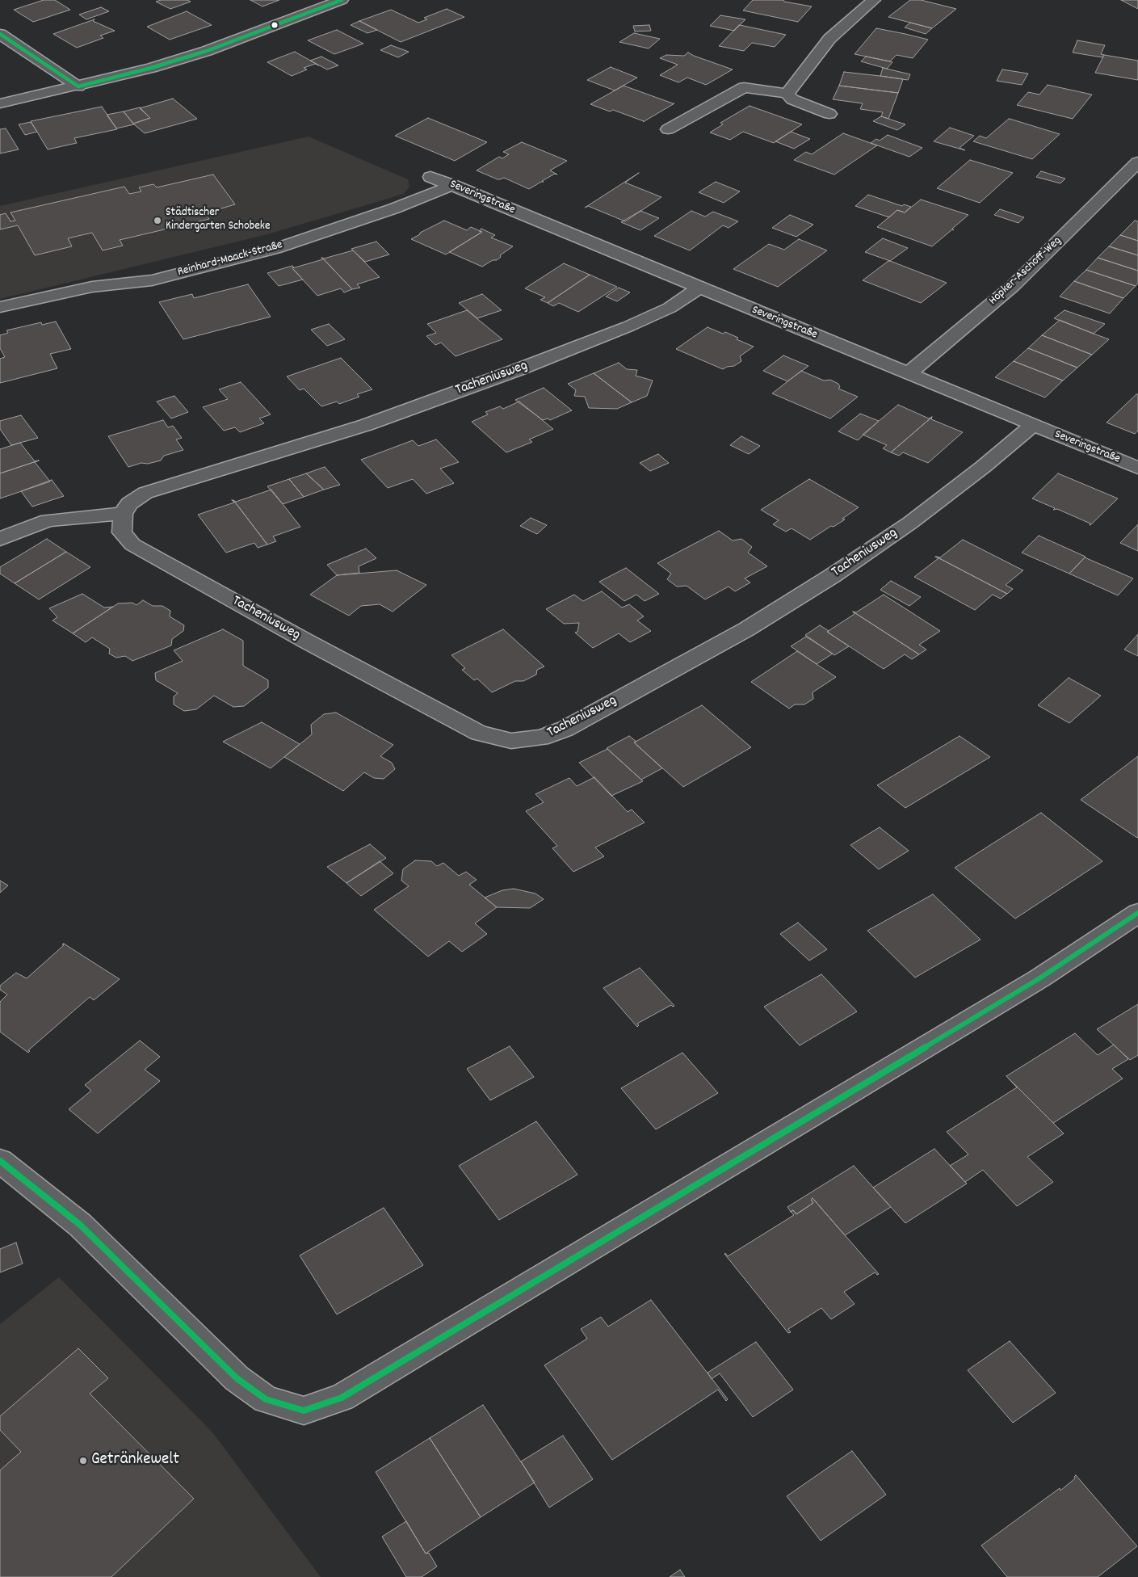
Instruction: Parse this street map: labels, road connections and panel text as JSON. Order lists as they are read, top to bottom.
{
  "streets": {
    "street": [
      "Severingstraße",
      "Reinhard-Maack-Straße",
      "Höpker-Aschoff-Weg",
      "Tacheniusweg"
    ]
  },
  "crossings": [
    ["Severingstraße", "Reinhard-Maack-Straße"],
    ["Severingstraße", "Höpker-Aschoff-Weg"],
    ["Severingstraße", "Tacheniusweg"]
  ],
  "places": ["Städtischer Kindergarten Schobeke", "Getränkewelt"]
}
